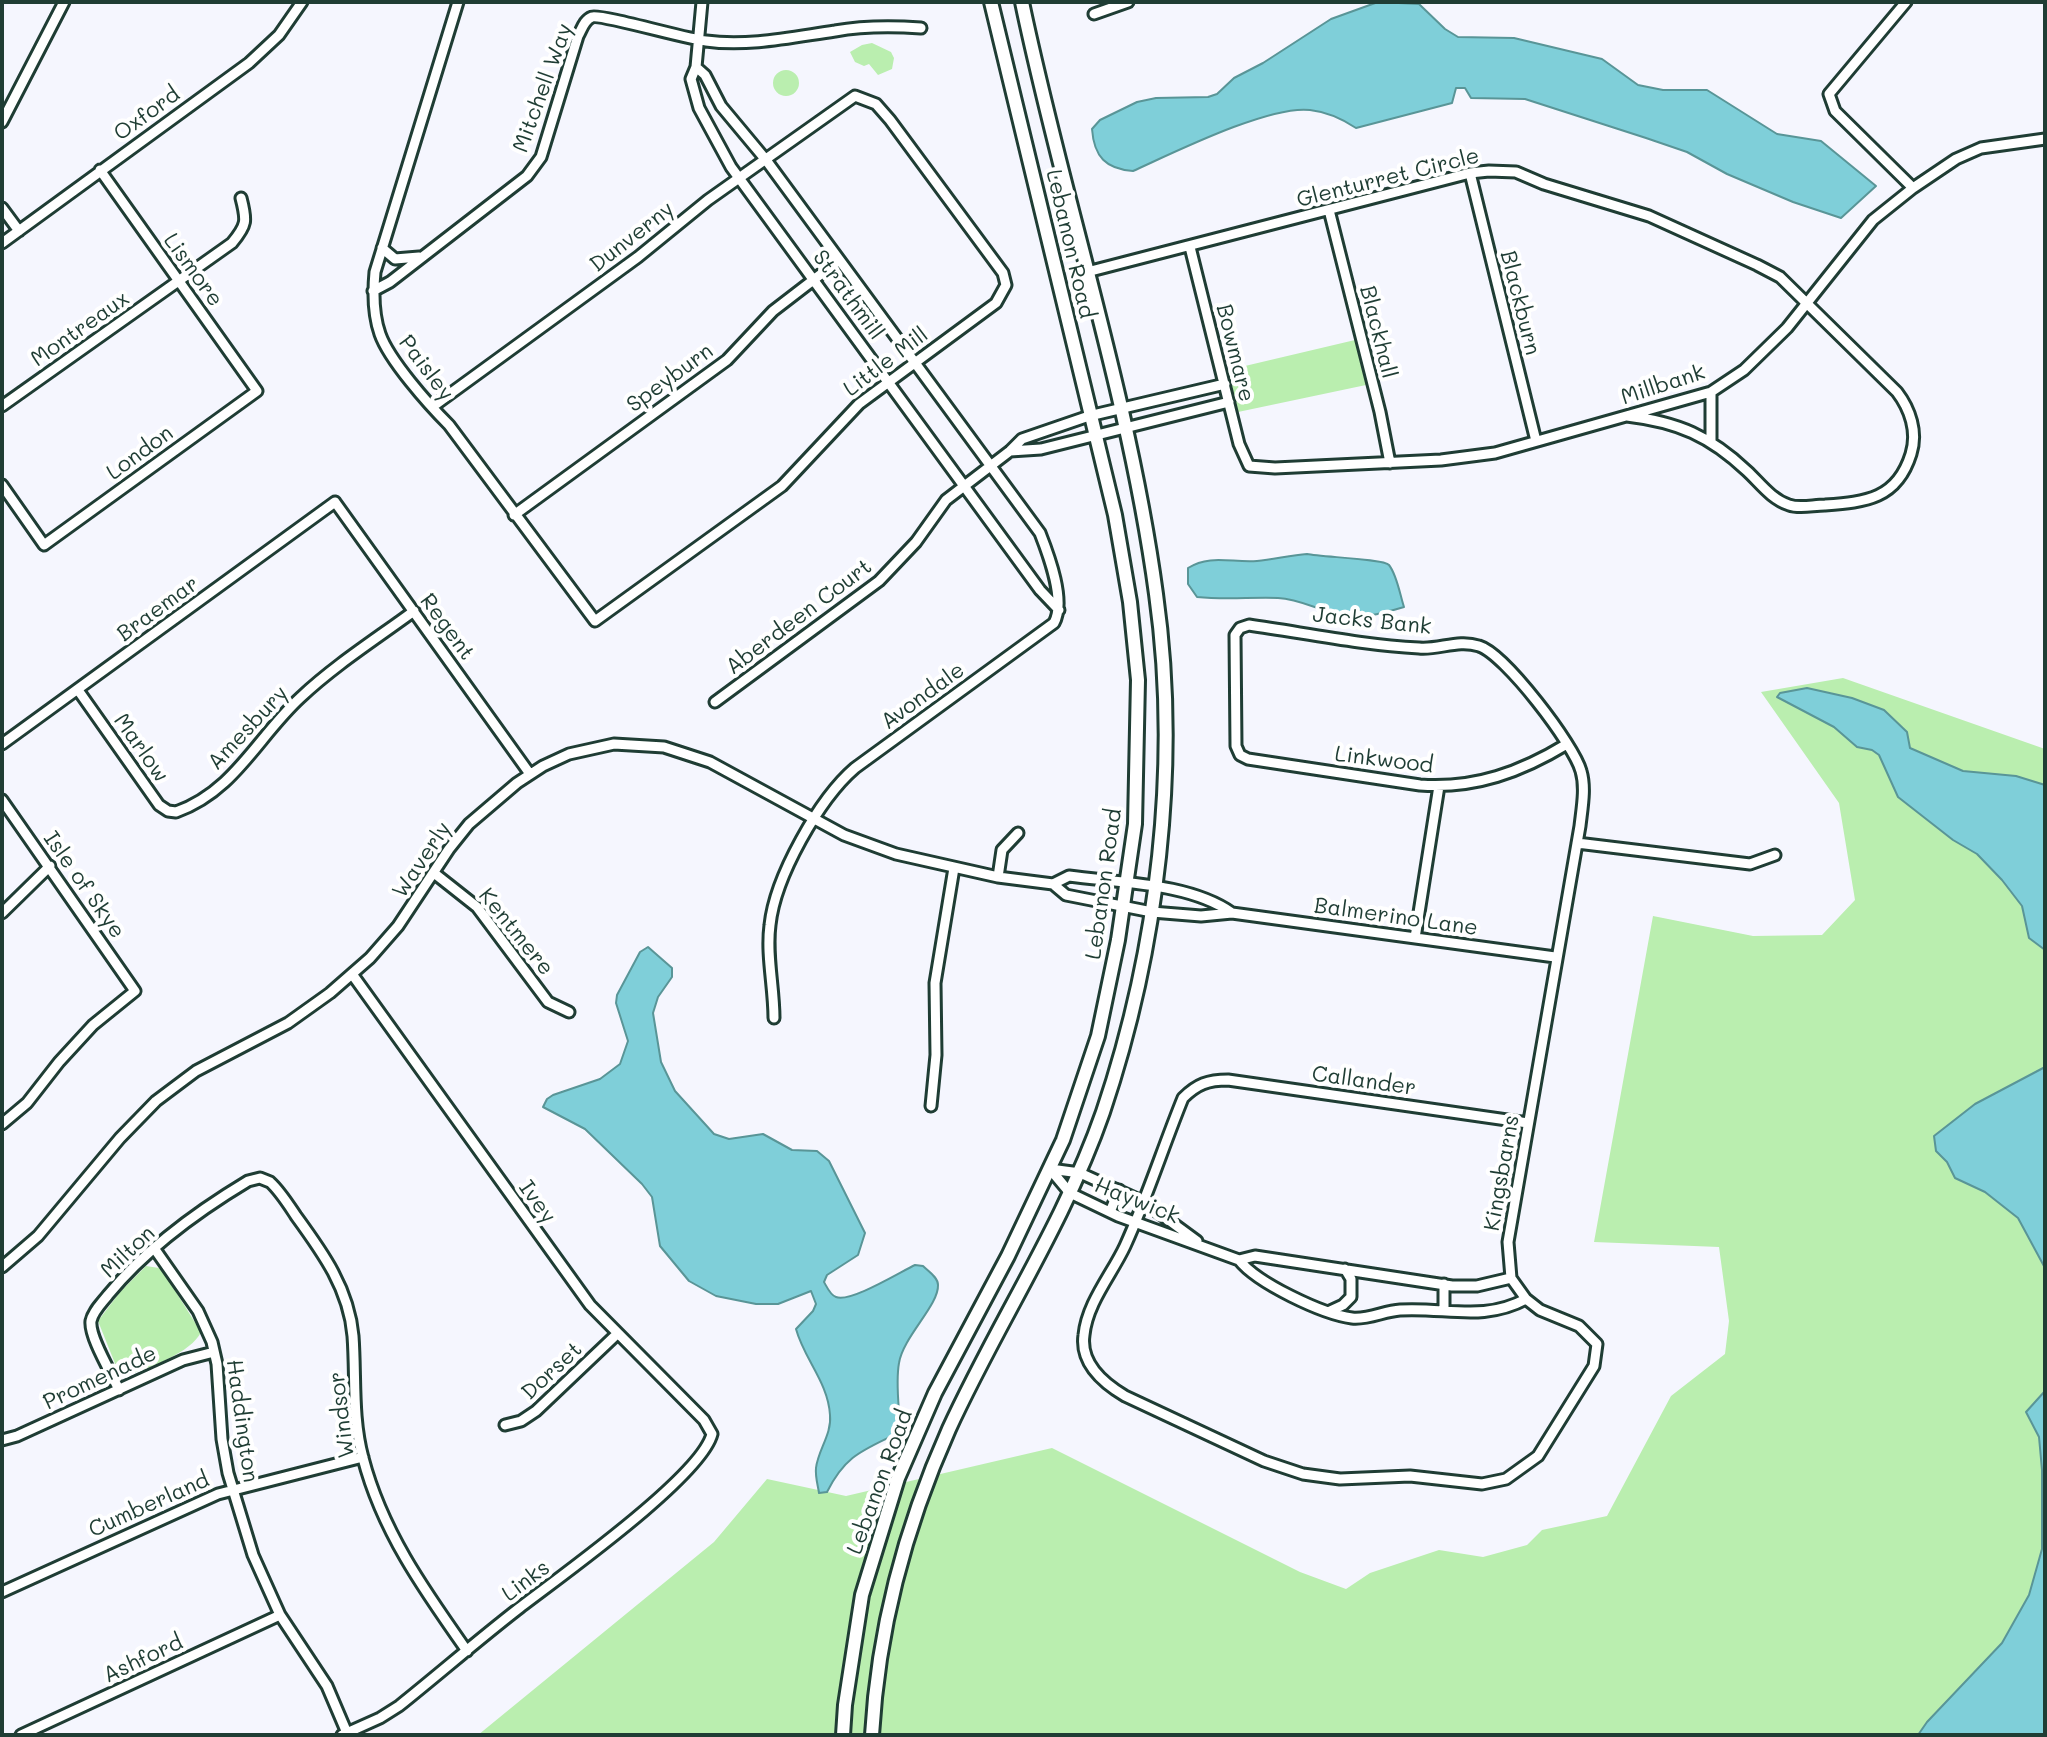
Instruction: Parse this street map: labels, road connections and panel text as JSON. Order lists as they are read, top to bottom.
{
  "streets": {
    "main road": ["Lebanon Road"],
    "street": [
      "Mitchell Way",
      "Oxford",
      "Glenturret Circle",
      "Dunverny",
      "Lismore",
      "Strathmill",
      "Blackburn",
      "Montreaux",
      "Blackhall",
      "Bowmare",
      "Little Mill",
      "Paisley",
      "Speyburn",
      "Millbank",
      "London",
      "Braemar",
      "Aberdeen Court",
      "Jacks Bank",
      "Regent",
      "Avondale",
      "Amesbury",
      "Marlow",
      "Linkwood",
      "Waverly",
      "Isle of Skye",
      "Balmerino Lane",
      "Kentmere",
      "Callander",
      "Kingsbarns",
      "Haywick",
      "Ivey",
      "Milton",
      "Dorset",
      "Promenade",
      "Windsor",
      "Haddington",
      "Cumberland",
      "Links",
      "Ashford"
    ]
  },
  "crossings": [
    ["Mitchell Way", "Strathmill"],
    ["Mitchell Way", "Paisley"],
    ["Oxford", "Lismore"],
    ["Glenturret Circle", "Lebanon Road"],
    ["Glenturret Circle", "Blackburn"],
    ["Glenturret Circle", "Blackhall"],
    ["Glenturret Circle", "Bowmare"],
    ["Glenturret Circle", "Millbank"],
    ["Dunverny", "Strathmill"],
    ["Dunverny", "Little Mill"],
    ["Dunverny", "Paisley"],
    ["Lebanon Road", "Aberdeen Court"],
    ["Lebanon Road", "Waverly"],
    ["Lebanon Road", "Balmerino Lane"],
    ["Lebanon Road", "Haywick"],
    ["Lismore", "Montreaux"],
    ["Lismore", "London"],
    ["Strathmill", "Little Mill"],
    ["Strathmill", "Speyburn"],
    ["Strathmill", "Aberdeen Court"],
    ["Strathmill", "Avondale"],
    ["Blackburn", "Millbank"],
    ["Blackhall", "Millbank"],
    ["Bowmare", "Millbank"],
    ["Bowmare", "Aberdeen Court"],
    ["Little Mill", "Paisley"],
    ["Paisley", "Speyburn"],
    ["Braemar", "Regent"],
    ["Braemar", "Marlow"],
    ["Jacks Bank", "Linkwood"],
    ["Jacks Bank", "Kingsbarns"],
    ["Regent", "Amesbury"],
    ["Regent", "Waverly"],
    ["Avondale", "Waverly"],
    ["Amesbury", "Marlow"],
    ["Linkwood", "Kingsbarns"],
    ["Waverly", "Balmerino Lane"],
    ["Waverly", "Kentmere"],
    ["Waverly", "Ivey"],
    ["Balmerino Lane", "Kingsbarns"],
    ["Callander", "Kingsbarns"],
    ["Callander", "Haywick"],
    ["Kingsbarns", "Haywick"],
    ["Ivey", "Dorset"],
    ["Ivey", "Links"],
    ["Milton", "Promenade"],
    ["Milton", "Windsor"],
    ["Milton", "Haddington"],
    ["Promenade", "Haddington"],
    ["Windsor", "Cumberland"],
    ["Windsor", "Links"],
    ["Haddington", "Cumberland"],
    ["Haddington", "Links"],
    ["Haddington", "Ashford"]
  ]
}
